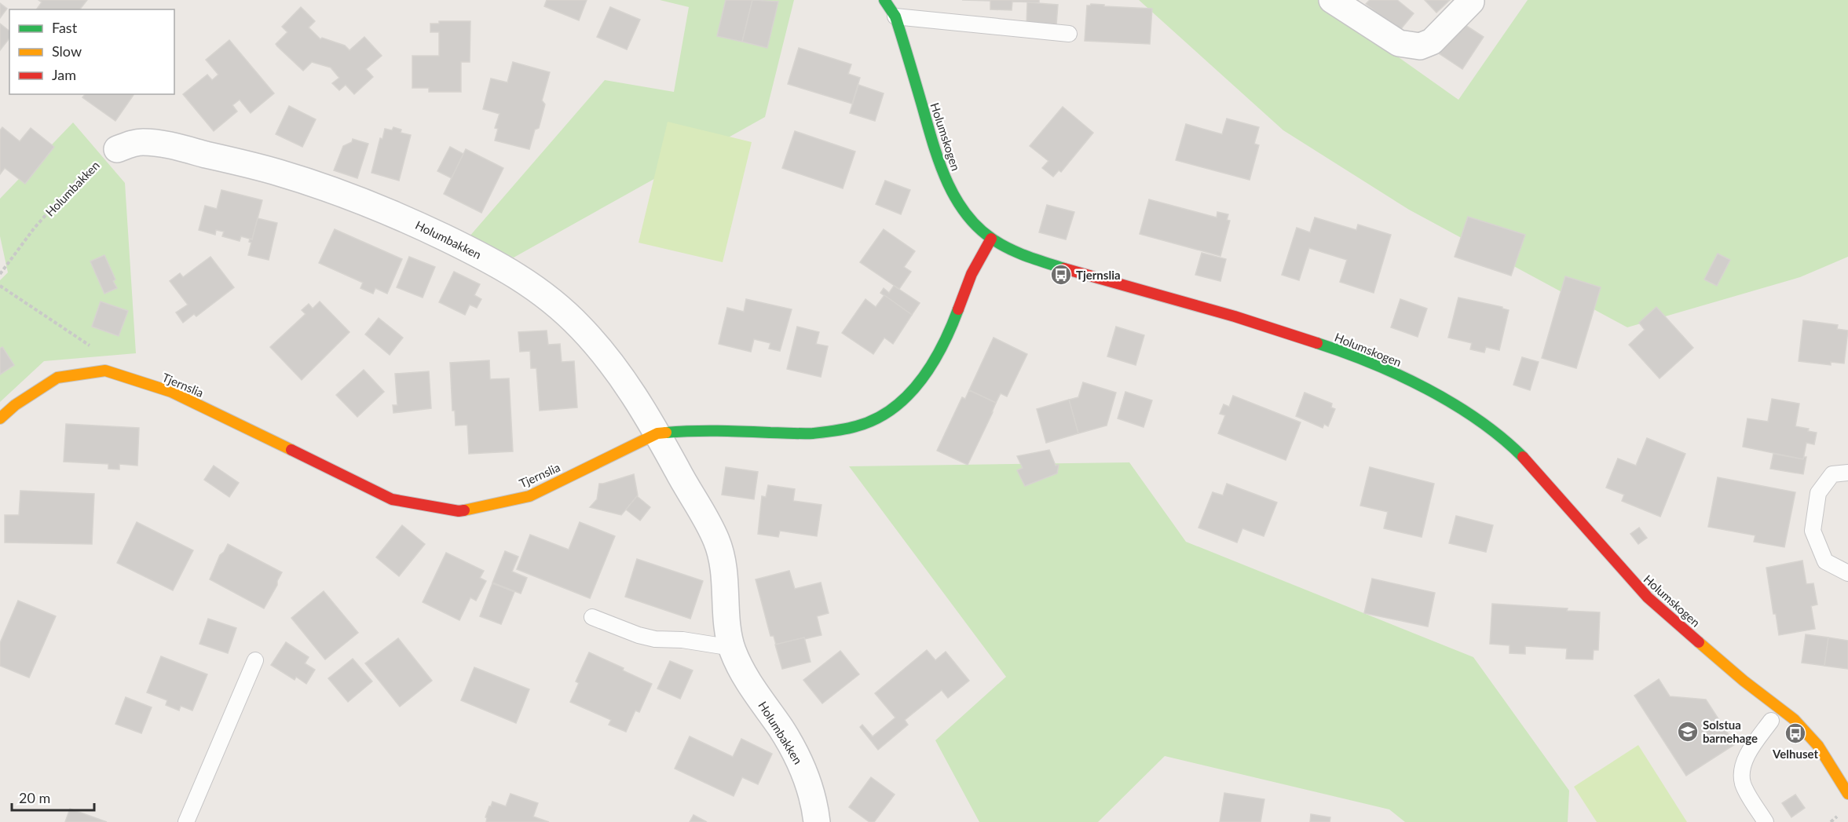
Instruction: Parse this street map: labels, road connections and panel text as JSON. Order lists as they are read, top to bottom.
{
  "streets": {
    "street": ["Holumskogen", "Holumbakken", "Tjernslia"]
  },
  "crossings": [
    ["Holumskogen", "Tjernslia"],
    ["Holumbakken", "Tjernslia"]
  ],
  "places": {
    "bus stop": ["Tjernslia", "Velhuset"],
    "school or university": ["Solstua barnehage"]
  },
  "legend": ["Fast", "Slow", "Jam"],
  "scale_bar": "20 m"
}
